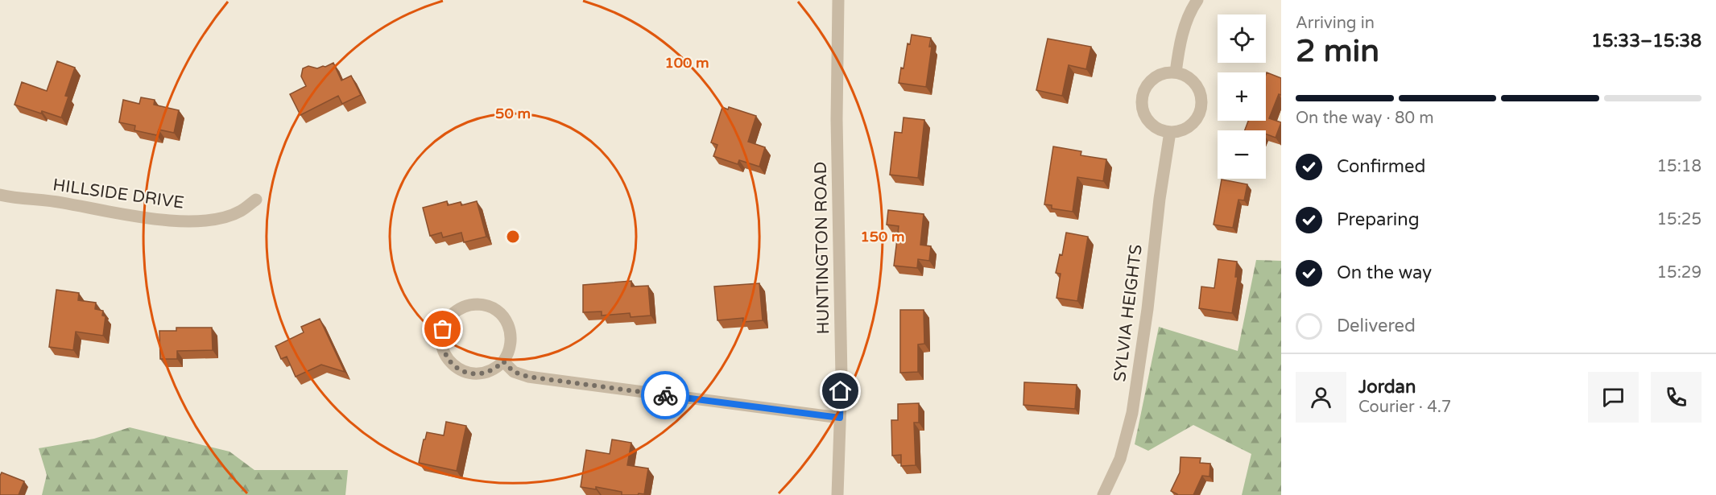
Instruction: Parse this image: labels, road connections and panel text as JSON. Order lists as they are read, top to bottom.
{
  "streets": {
    "street": ["HILLSIDE DRIVE", "HUNTINGTON ROAD", "SYLVIA HEIGHTS"]
  },
  "page": {
    "heading": ["2 min", "Arriving in", "15:33–15:38"],
    "panel": ["Jordan", "Courier · 4.7"],
    "map_buttons": ["+", "−"],
    "bar": "On the way · 80 m",
    "list": [
      ["Confirmed", "15:18"],
      ["Preparing", "15:25"],
      ["On the way", "15:29"],
      "Delivered"
    ]
  },
  "rings": ["100 m", "50 m", "150 m"]
}
